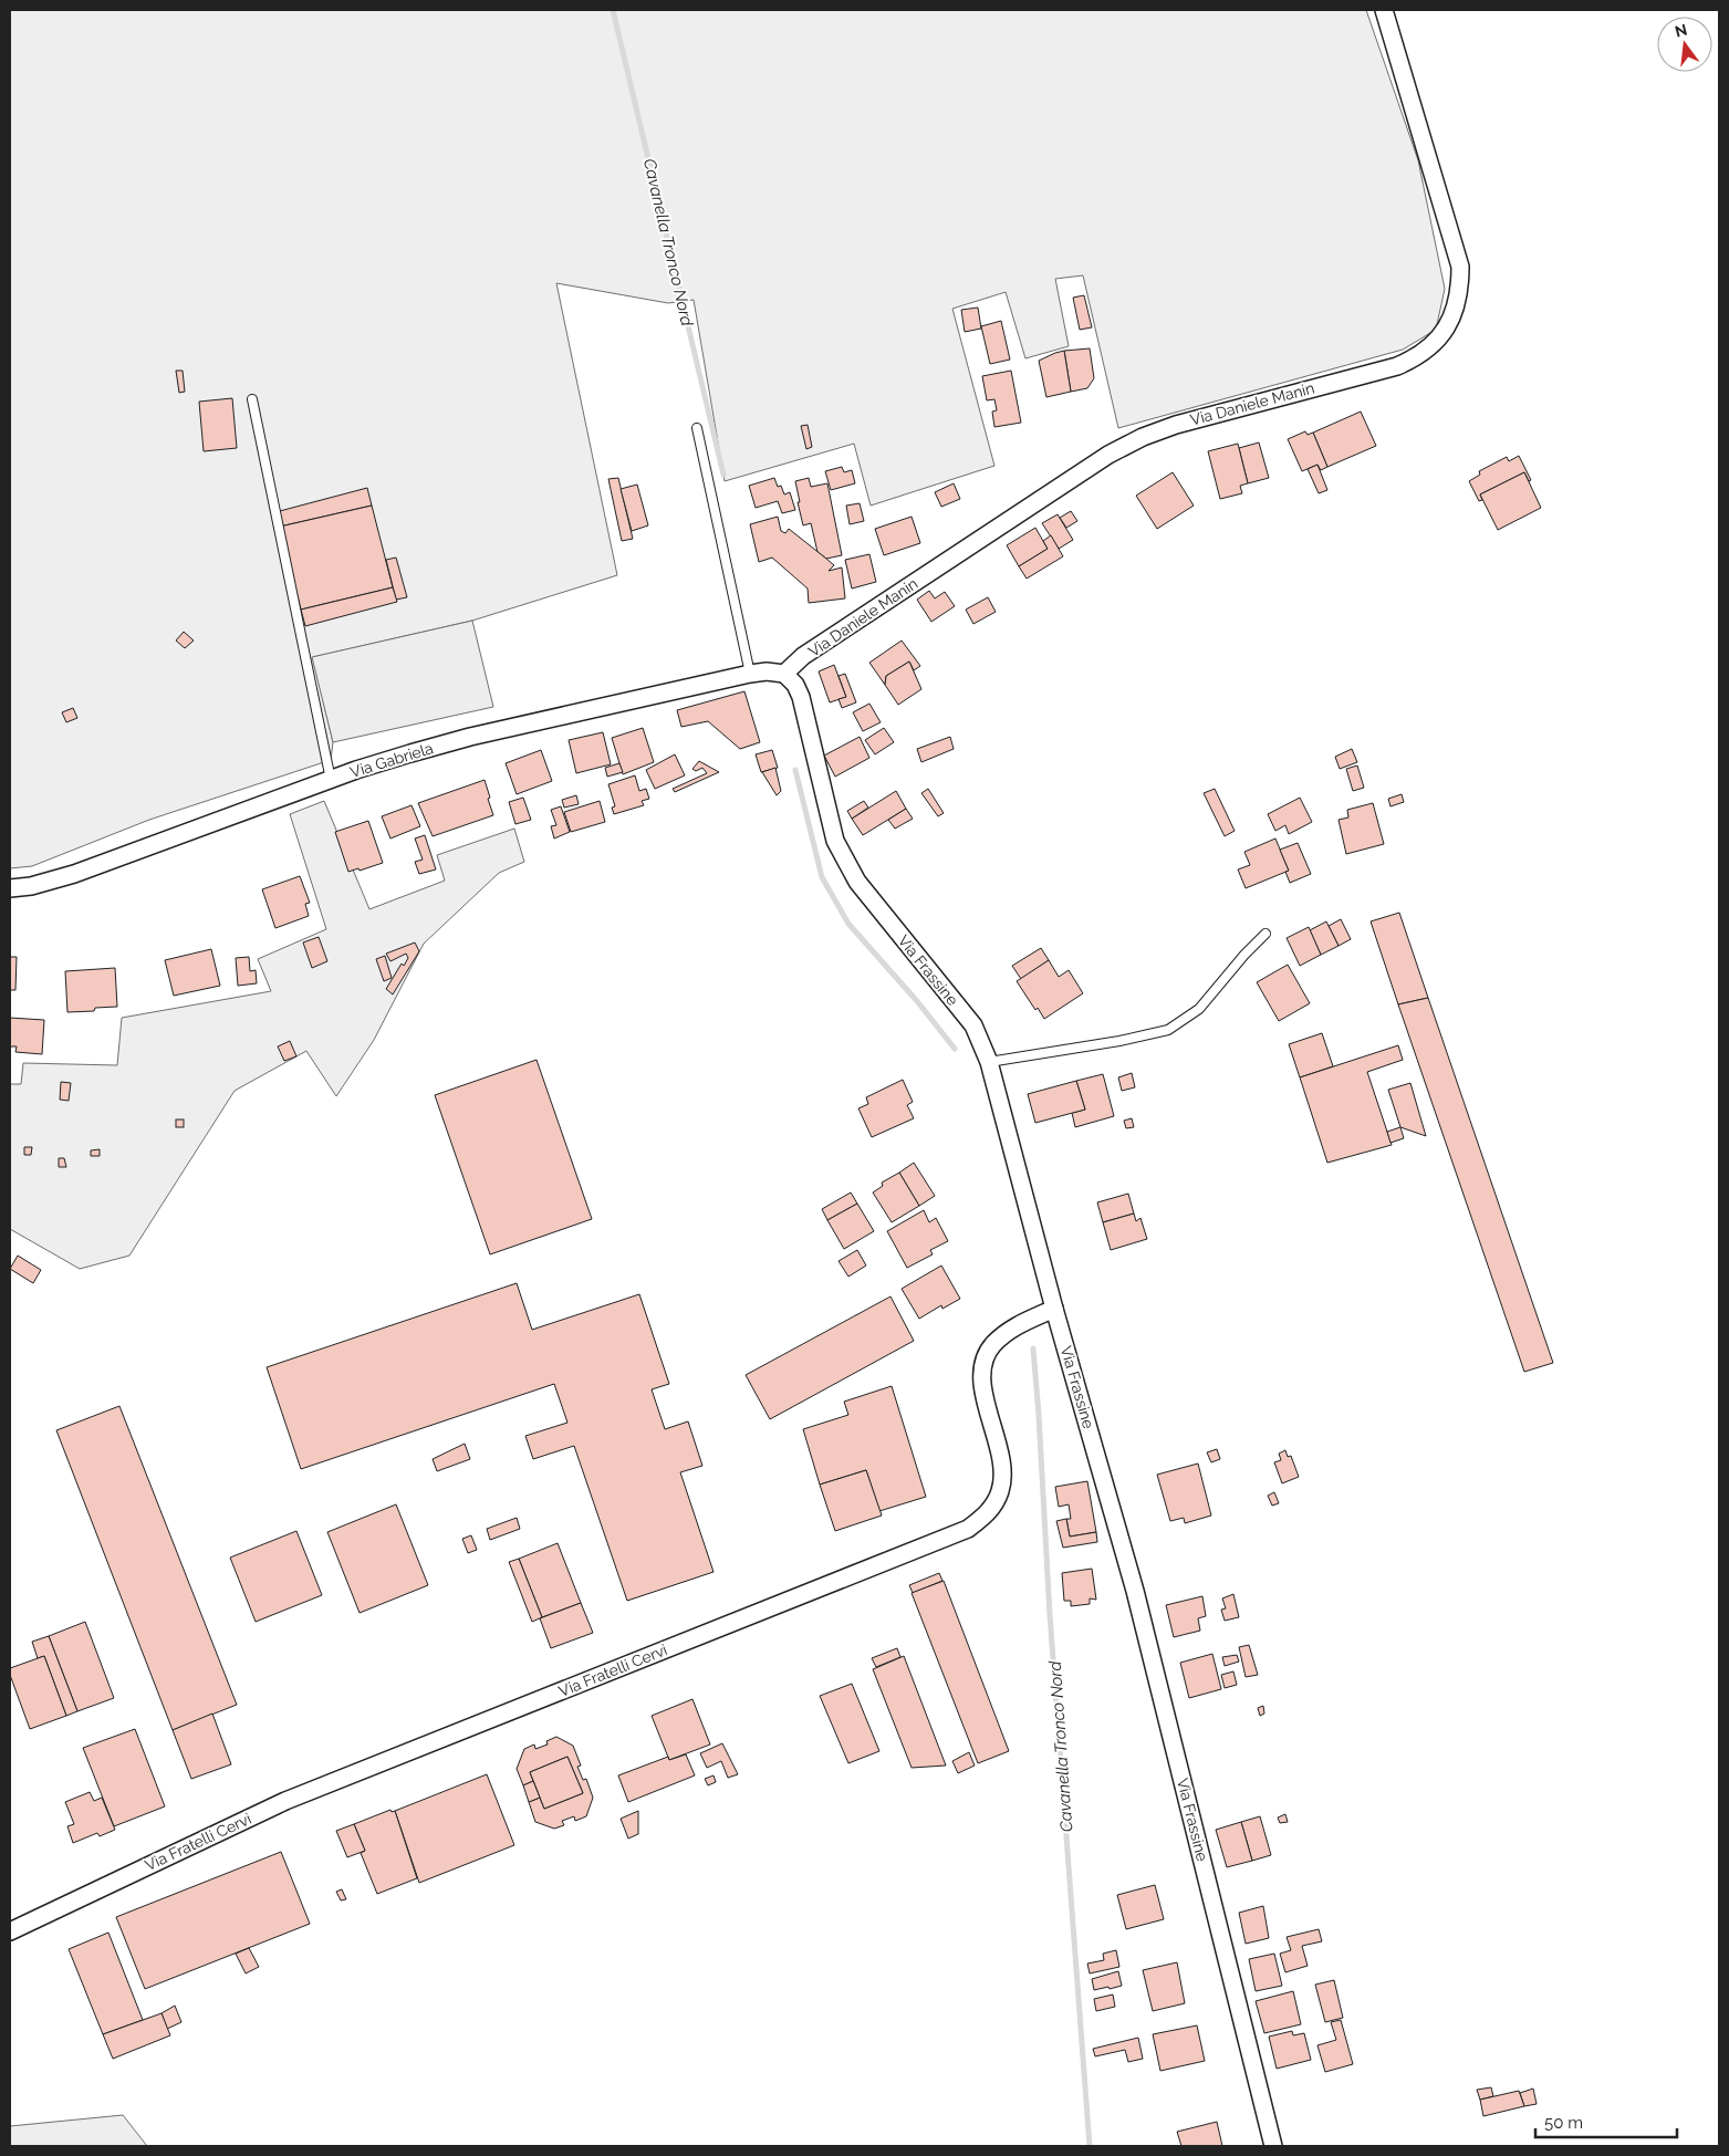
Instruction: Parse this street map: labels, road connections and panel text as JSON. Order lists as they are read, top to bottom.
{
  "streets": {
    "street": [
      "Via Daniele Manin",
      "Via Gabriela",
      "Via Frassine",
      "Via Fratelli Cervi"
    ]
  },
  "crossings": [
    ["Via Daniele Manin", "Via Gabriela"],
    ["Via Daniele Manin", "Via Frassine"],
    ["Via Gabriela", "Via Frassine"],
    ["Via Frassine", "Via Fratelli Cervi"]
  ],
  "water": ["Cavanella Tronco Nord"],
  "scale_bar": "50 m",
  "north": "top"
}
